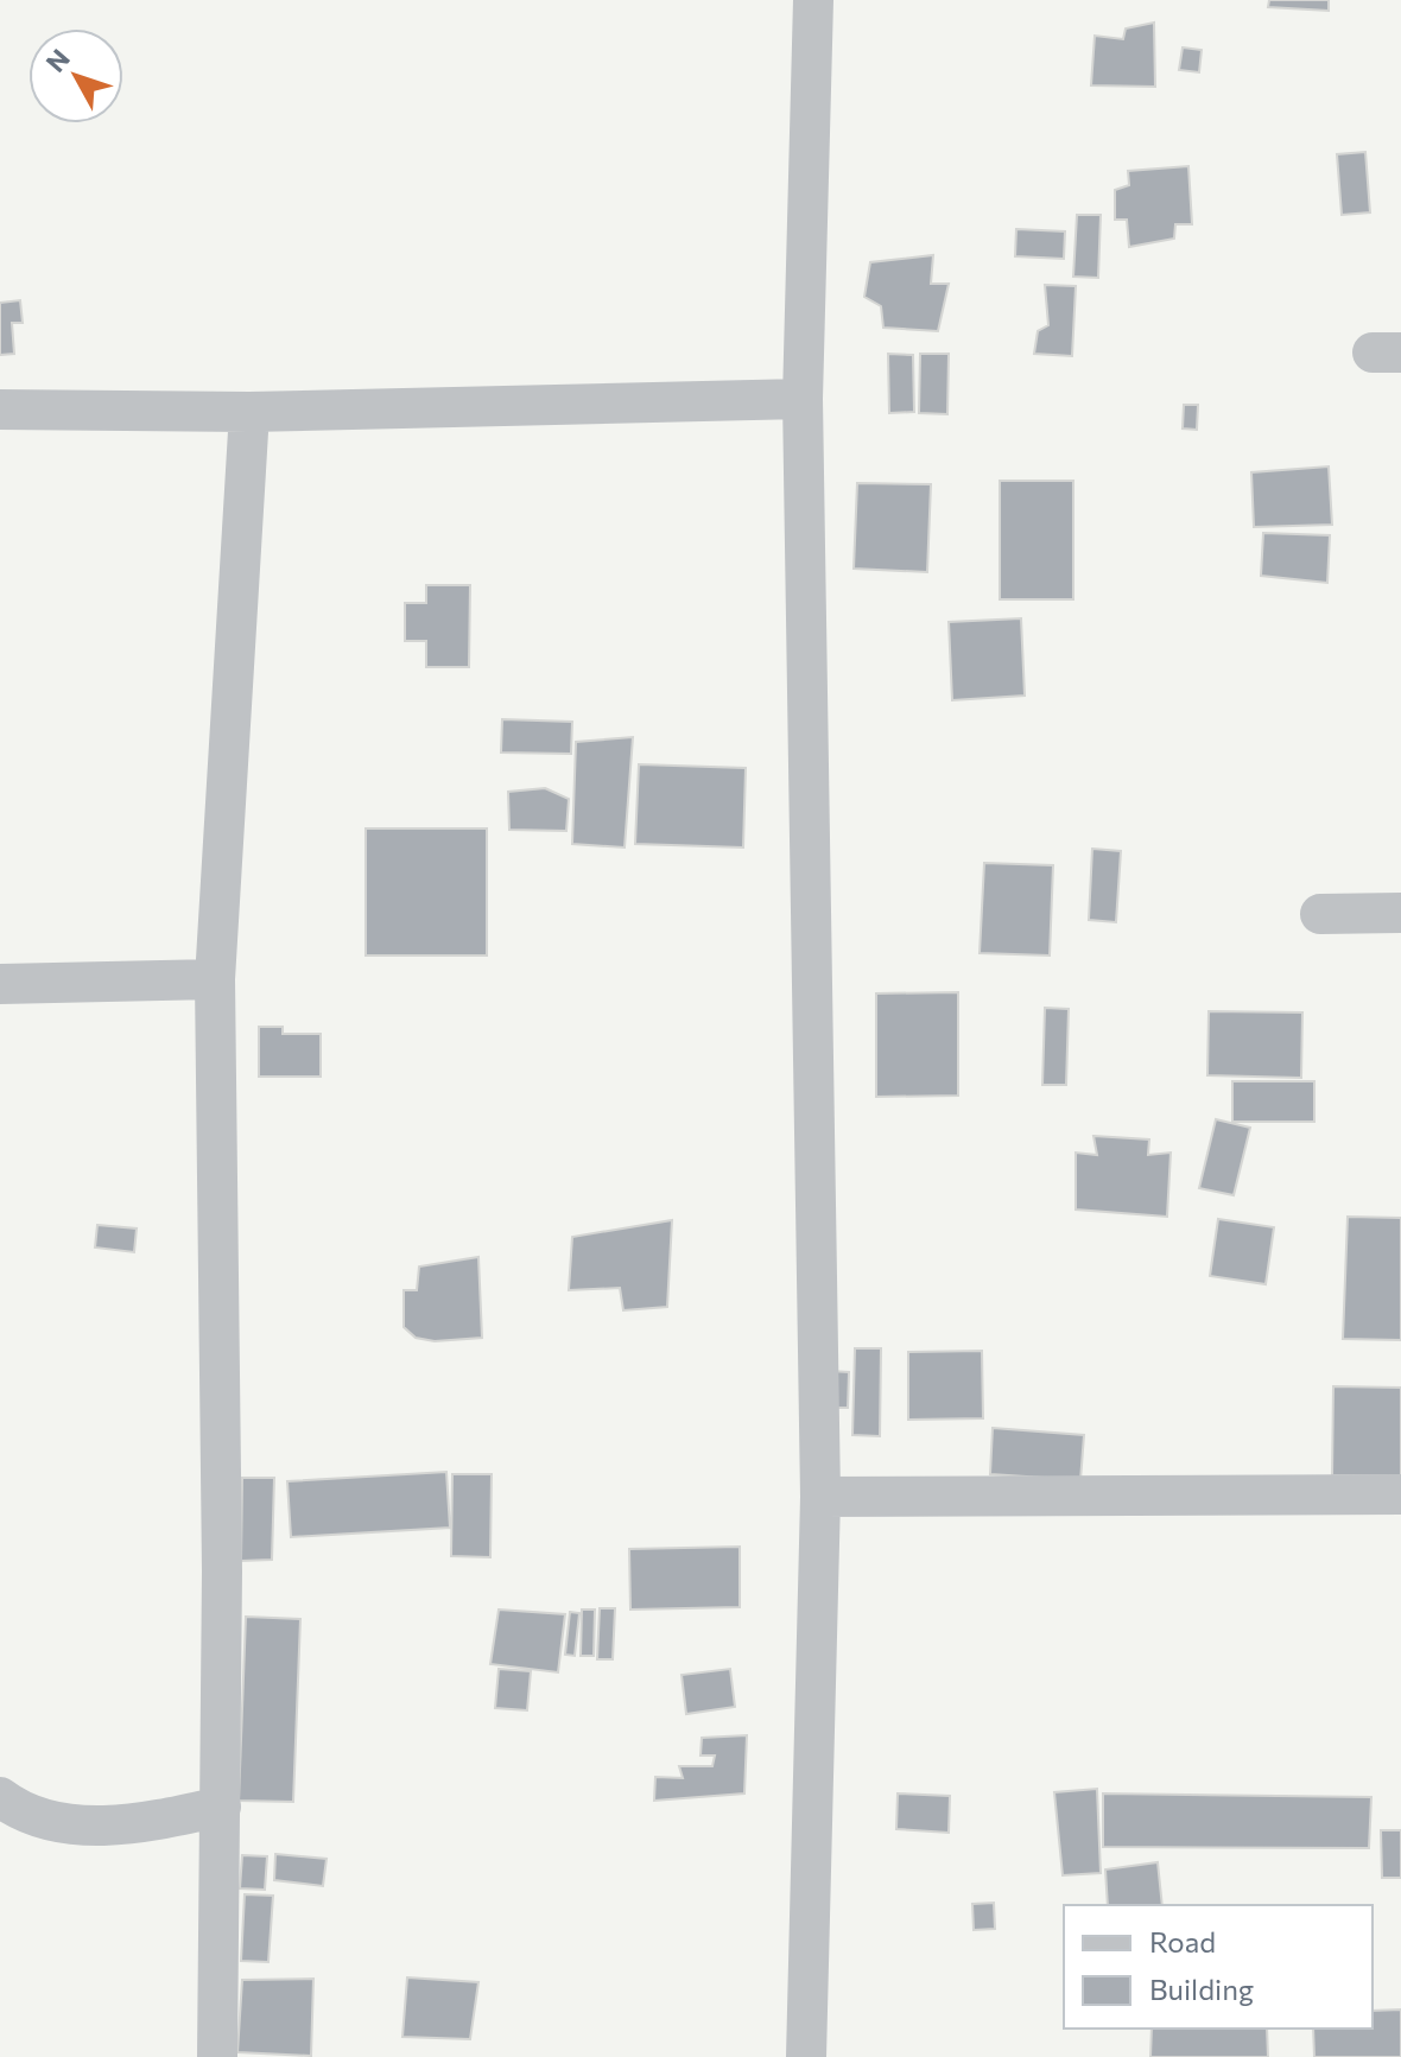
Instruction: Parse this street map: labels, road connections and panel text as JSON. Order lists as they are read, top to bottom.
{
  "legend": ["Road", "Building"],
  "north": "top left"
}
